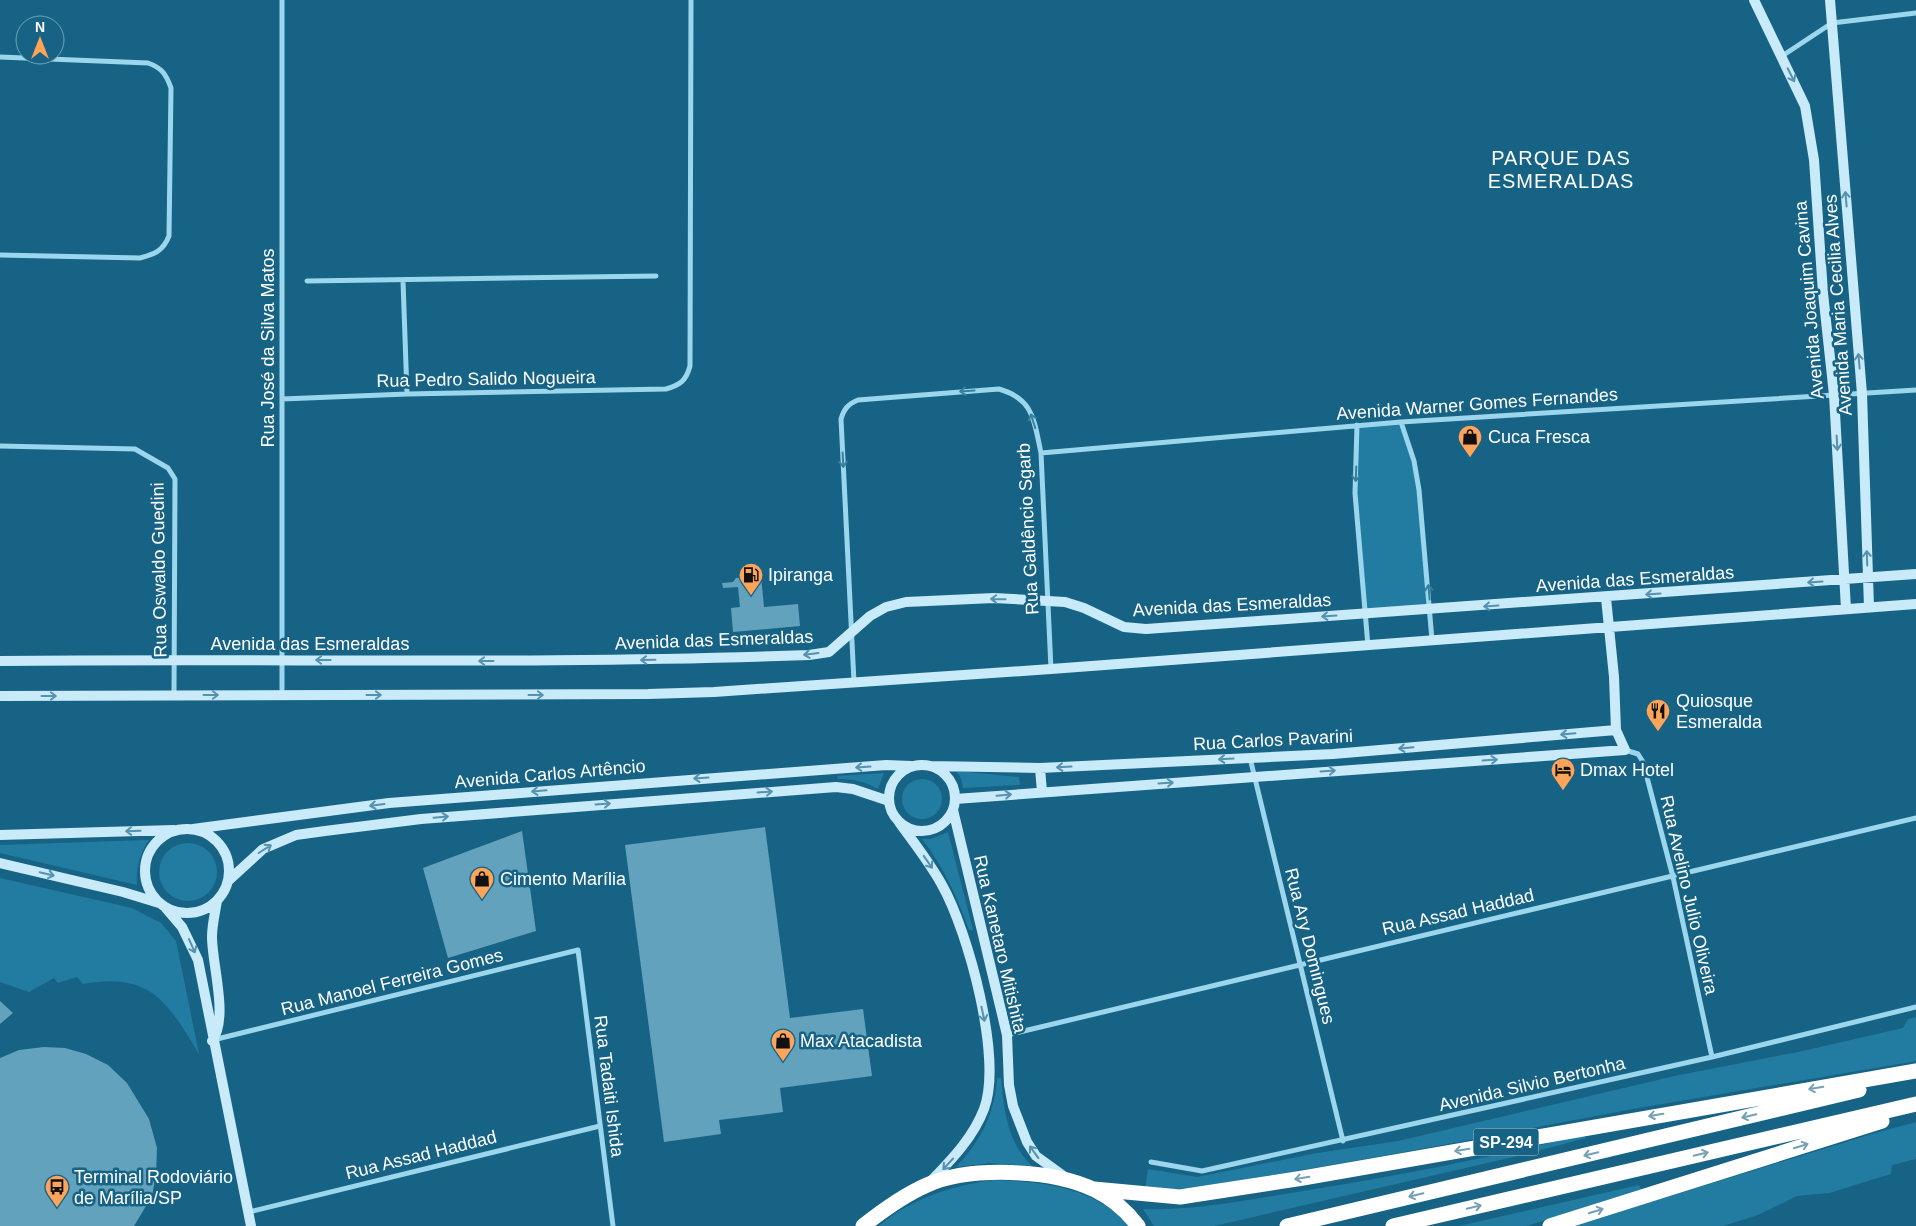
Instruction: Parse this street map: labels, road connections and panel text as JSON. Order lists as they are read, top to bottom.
{
  "streets": {
    "highway": ["SP-294"],
    "main road": [
      "Avenida Joaquim Cavina",
      "Avenida Maria Cecilia Alves",
      "Avenida das Esmeraldas",
      "Rua Carlos Pavarini",
      "Avenida Carlos Artêncio",
      "Rua Kanetaro Mitishita"
    ],
    "street": [
      "Rua José da Silva Matos",
      "Rua Pedro Salido Nogueira",
      "Avenida Warner Gomes Fernandes",
      "Rua Galdêncio Sgarb",
      "Rua Oswaldo Guedini",
      "Rua Avelino Julio Oliveira",
      "Rua Assad Haddad",
      "Rua Ary Domingues",
      "Rua Manoel Ferreira Gomes",
      "Avenida Silvio Bertonha",
      "Rua Tadaiti Ishida"
    ]
  },
  "crossings": [
    ["Avenida Joaquim Cavina", "Avenida Warner Gomes Fernandes"],
    ["Avenida Joaquim Cavina", "Avenida das Esmeraldas"],
    ["Avenida Maria Cecilia Alves", "Avenida Warner Gomes Fernandes"],
    ["Avenida Maria Cecilia Alves", "Avenida das Esmeraldas"],
    ["Rua José da Silva Matos", "Rua Pedro Salido Nogueira"],
    ["Rua José da Silva Matos", "Avenida das Esmeraldas"],
    ["Avenida Warner Gomes Fernandes", "Rua Galdêncio Sgarb"],
    ["Rua Galdêncio Sgarb", "Avenida das Esmeraldas"],
    ["Rua Oswaldo Guedini", "Avenida das Esmeraldas"],
    ["Rua Carlos Pavarini", "Avenida Carlos Artêncio"],
    ["Rua Carlos Pavarini", "Rua Avelino Julio Oliveira"],
    ["Rua Carlos Pavarini", "Rua Kanetaro Mitishita"],
    ["Rua Carlos Pavarini", "Rua Ary Domingues"],
    ["Avenida Carlos Artêncio", "Rua Kanetaro Mitishita"],
    ["Rua Avelino Julio Oliveira", "Rua Assad Haddad"],
    ["Rua Avelino Julio Oliveira", "Avenida Silvio Bertonha"],
    ["Rua Assad Haddad", "Rua Kanetaro Mitishita"],
    ["Rua Assad Haddad", "Rua Ary Domingues"],
    ["Rua Assad Haddad", "Rua Tadaiti Ishida"],
    ["Rua Ary Domingues", "Avenida Silvio Bertonha"],
    ["Rua Manoel Ferreira Gomes", "Rua Tadaiti Ishida"]
  ],
  "one_way": ["Avenida Joaquim Cavina", "Avenida Maria Cecilia Alves"],
  "districts": ["PARQUE DAS ESMERALDAS"],
  "places": {
    "shop": ["Cuca Fresca", "Cimento Marília", "Max Atacadista"],
    "fuel station": ["Ipiranga"],
    "restaurant": ["Quiosque Esmeralda"],
    "hotel": ["Dmax Hotel"],
    "bus stop": ["Terminal Rodoviário de Marília/SP"]
  },
  "north": "top"
}
